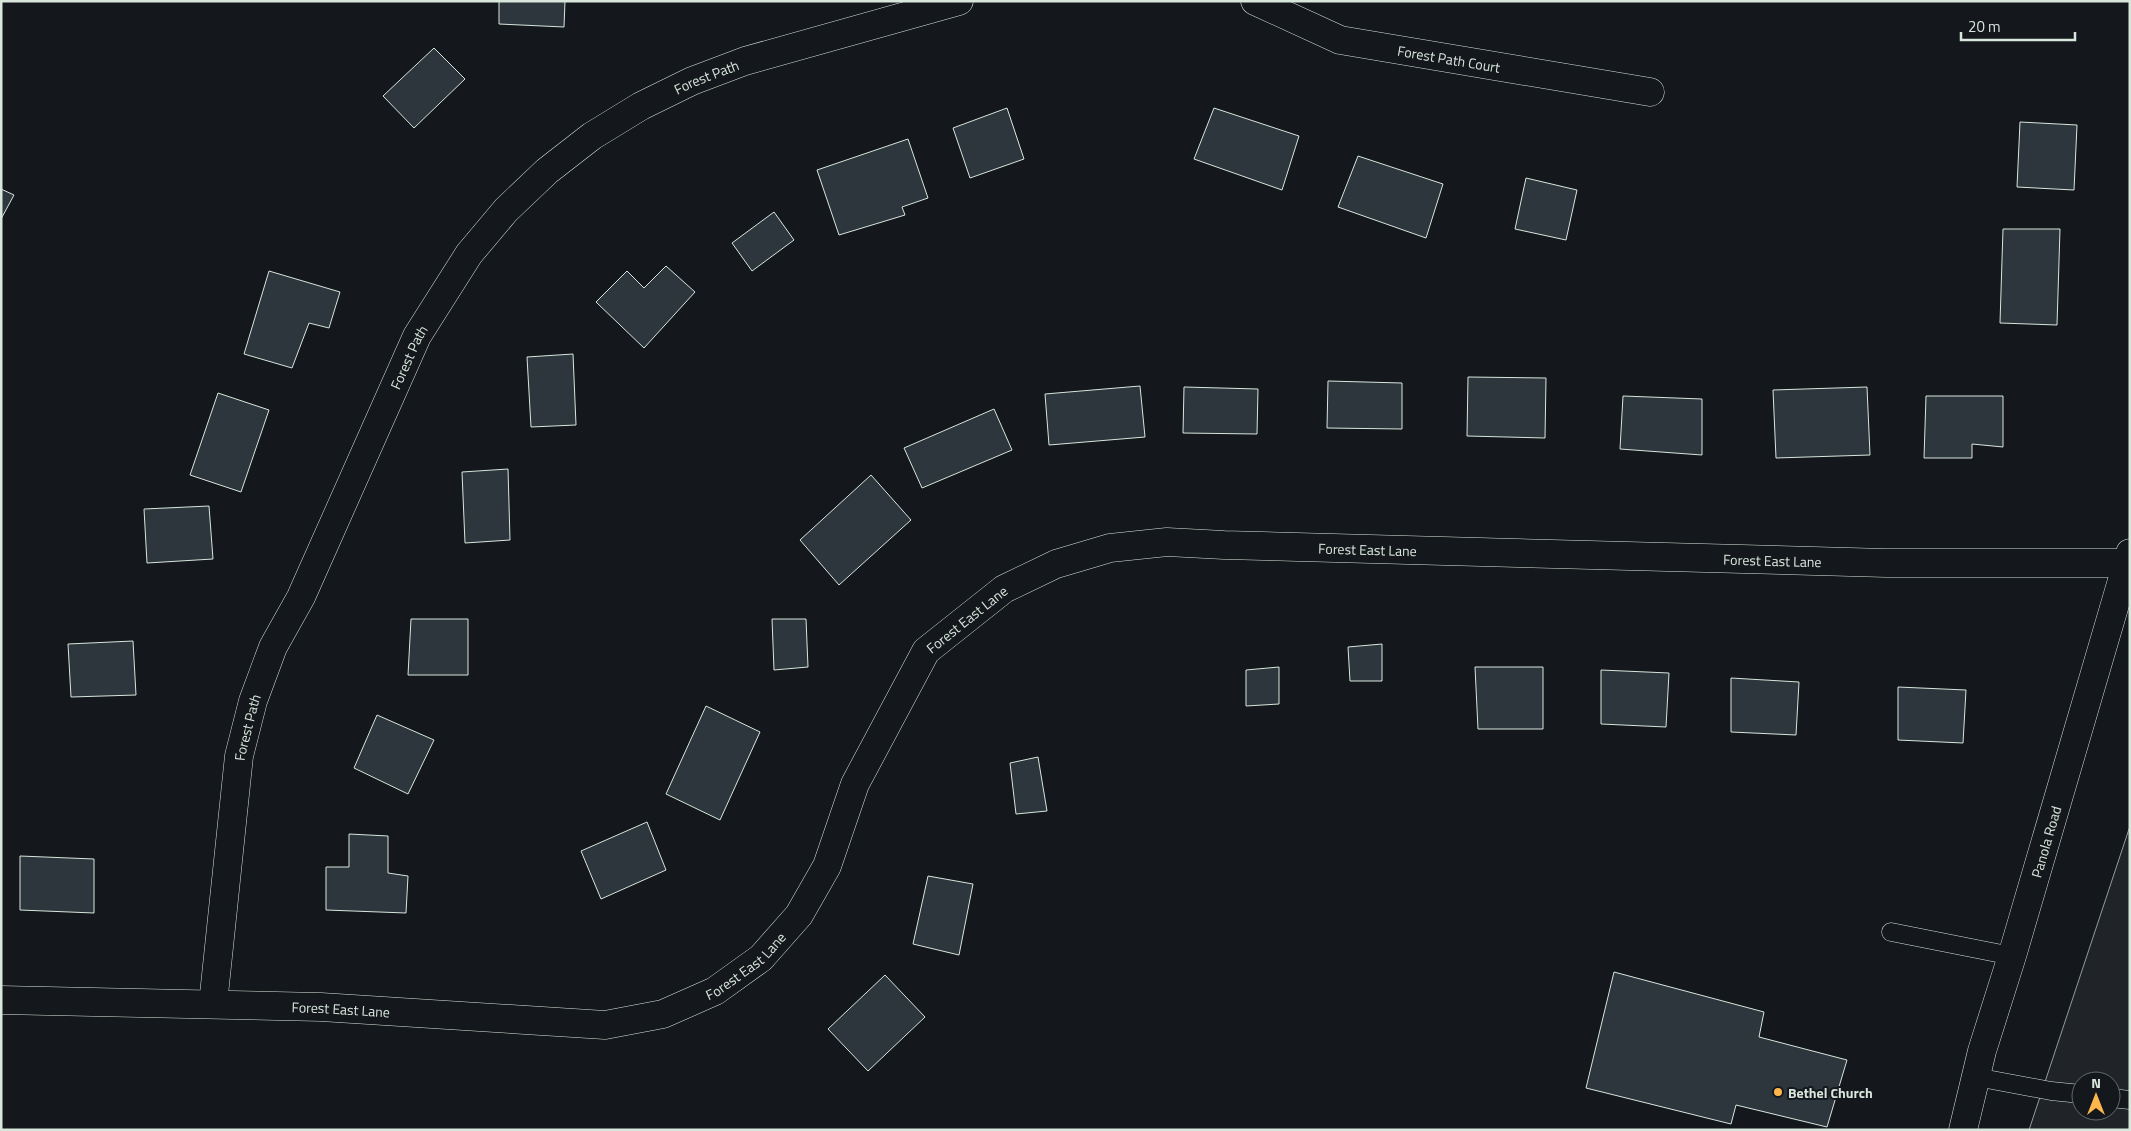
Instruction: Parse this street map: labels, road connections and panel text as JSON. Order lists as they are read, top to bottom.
{
  "streets": {
    "street": [
      "Forest Path Court",
      "Forest Path",
      "Forest East Lane",
      "Panola Road"
    ]
  },
  "crossings": [
    ["Forest Path", "Forest East Lane"],
    ["Forest East Lane", "Panola Road"]
  ],
  "places": ["Bethel Church"],
  "scale_bar": "20 m",
  "north": "top"
}
